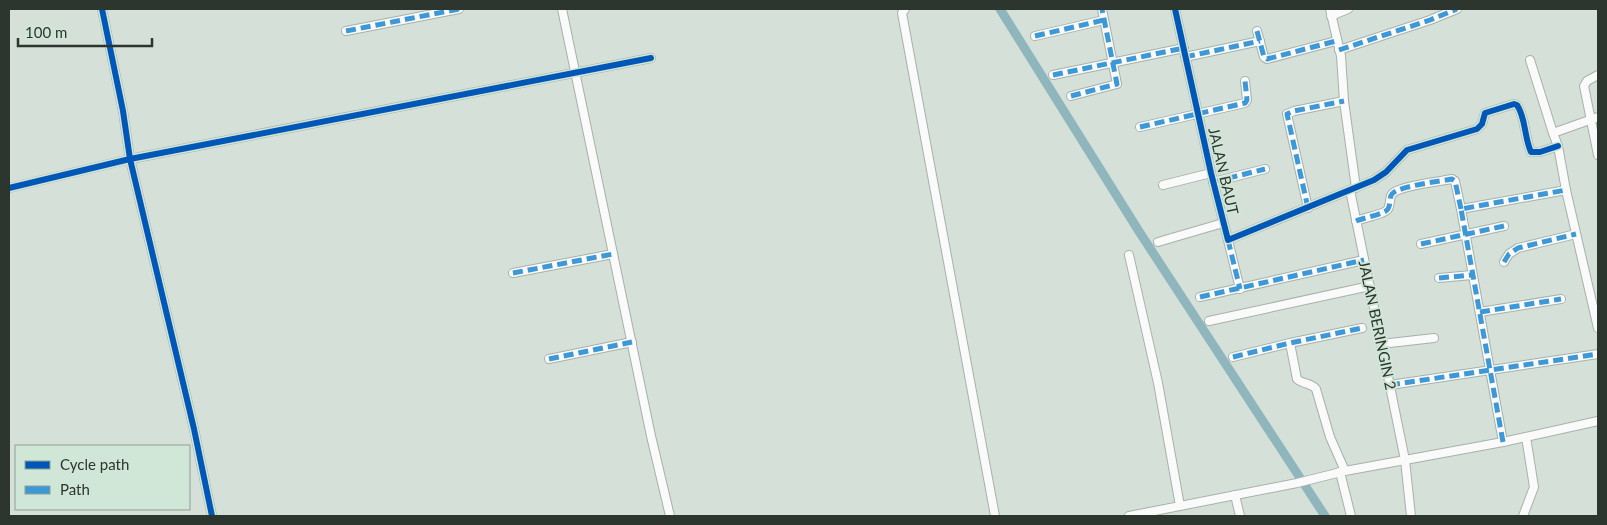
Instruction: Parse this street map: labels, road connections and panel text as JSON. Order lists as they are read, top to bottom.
{
  "streets": {
    "street": ["JALAN BAUT", "JALAN BERINGIN 2"]
  },
  "crossings": [
    ["JALAN BAUT", "JALAN BERINGIN 2"]
  ],
  "legend": ["Cycle path", "Path"],
  "scale_bar": "100 m"
}
